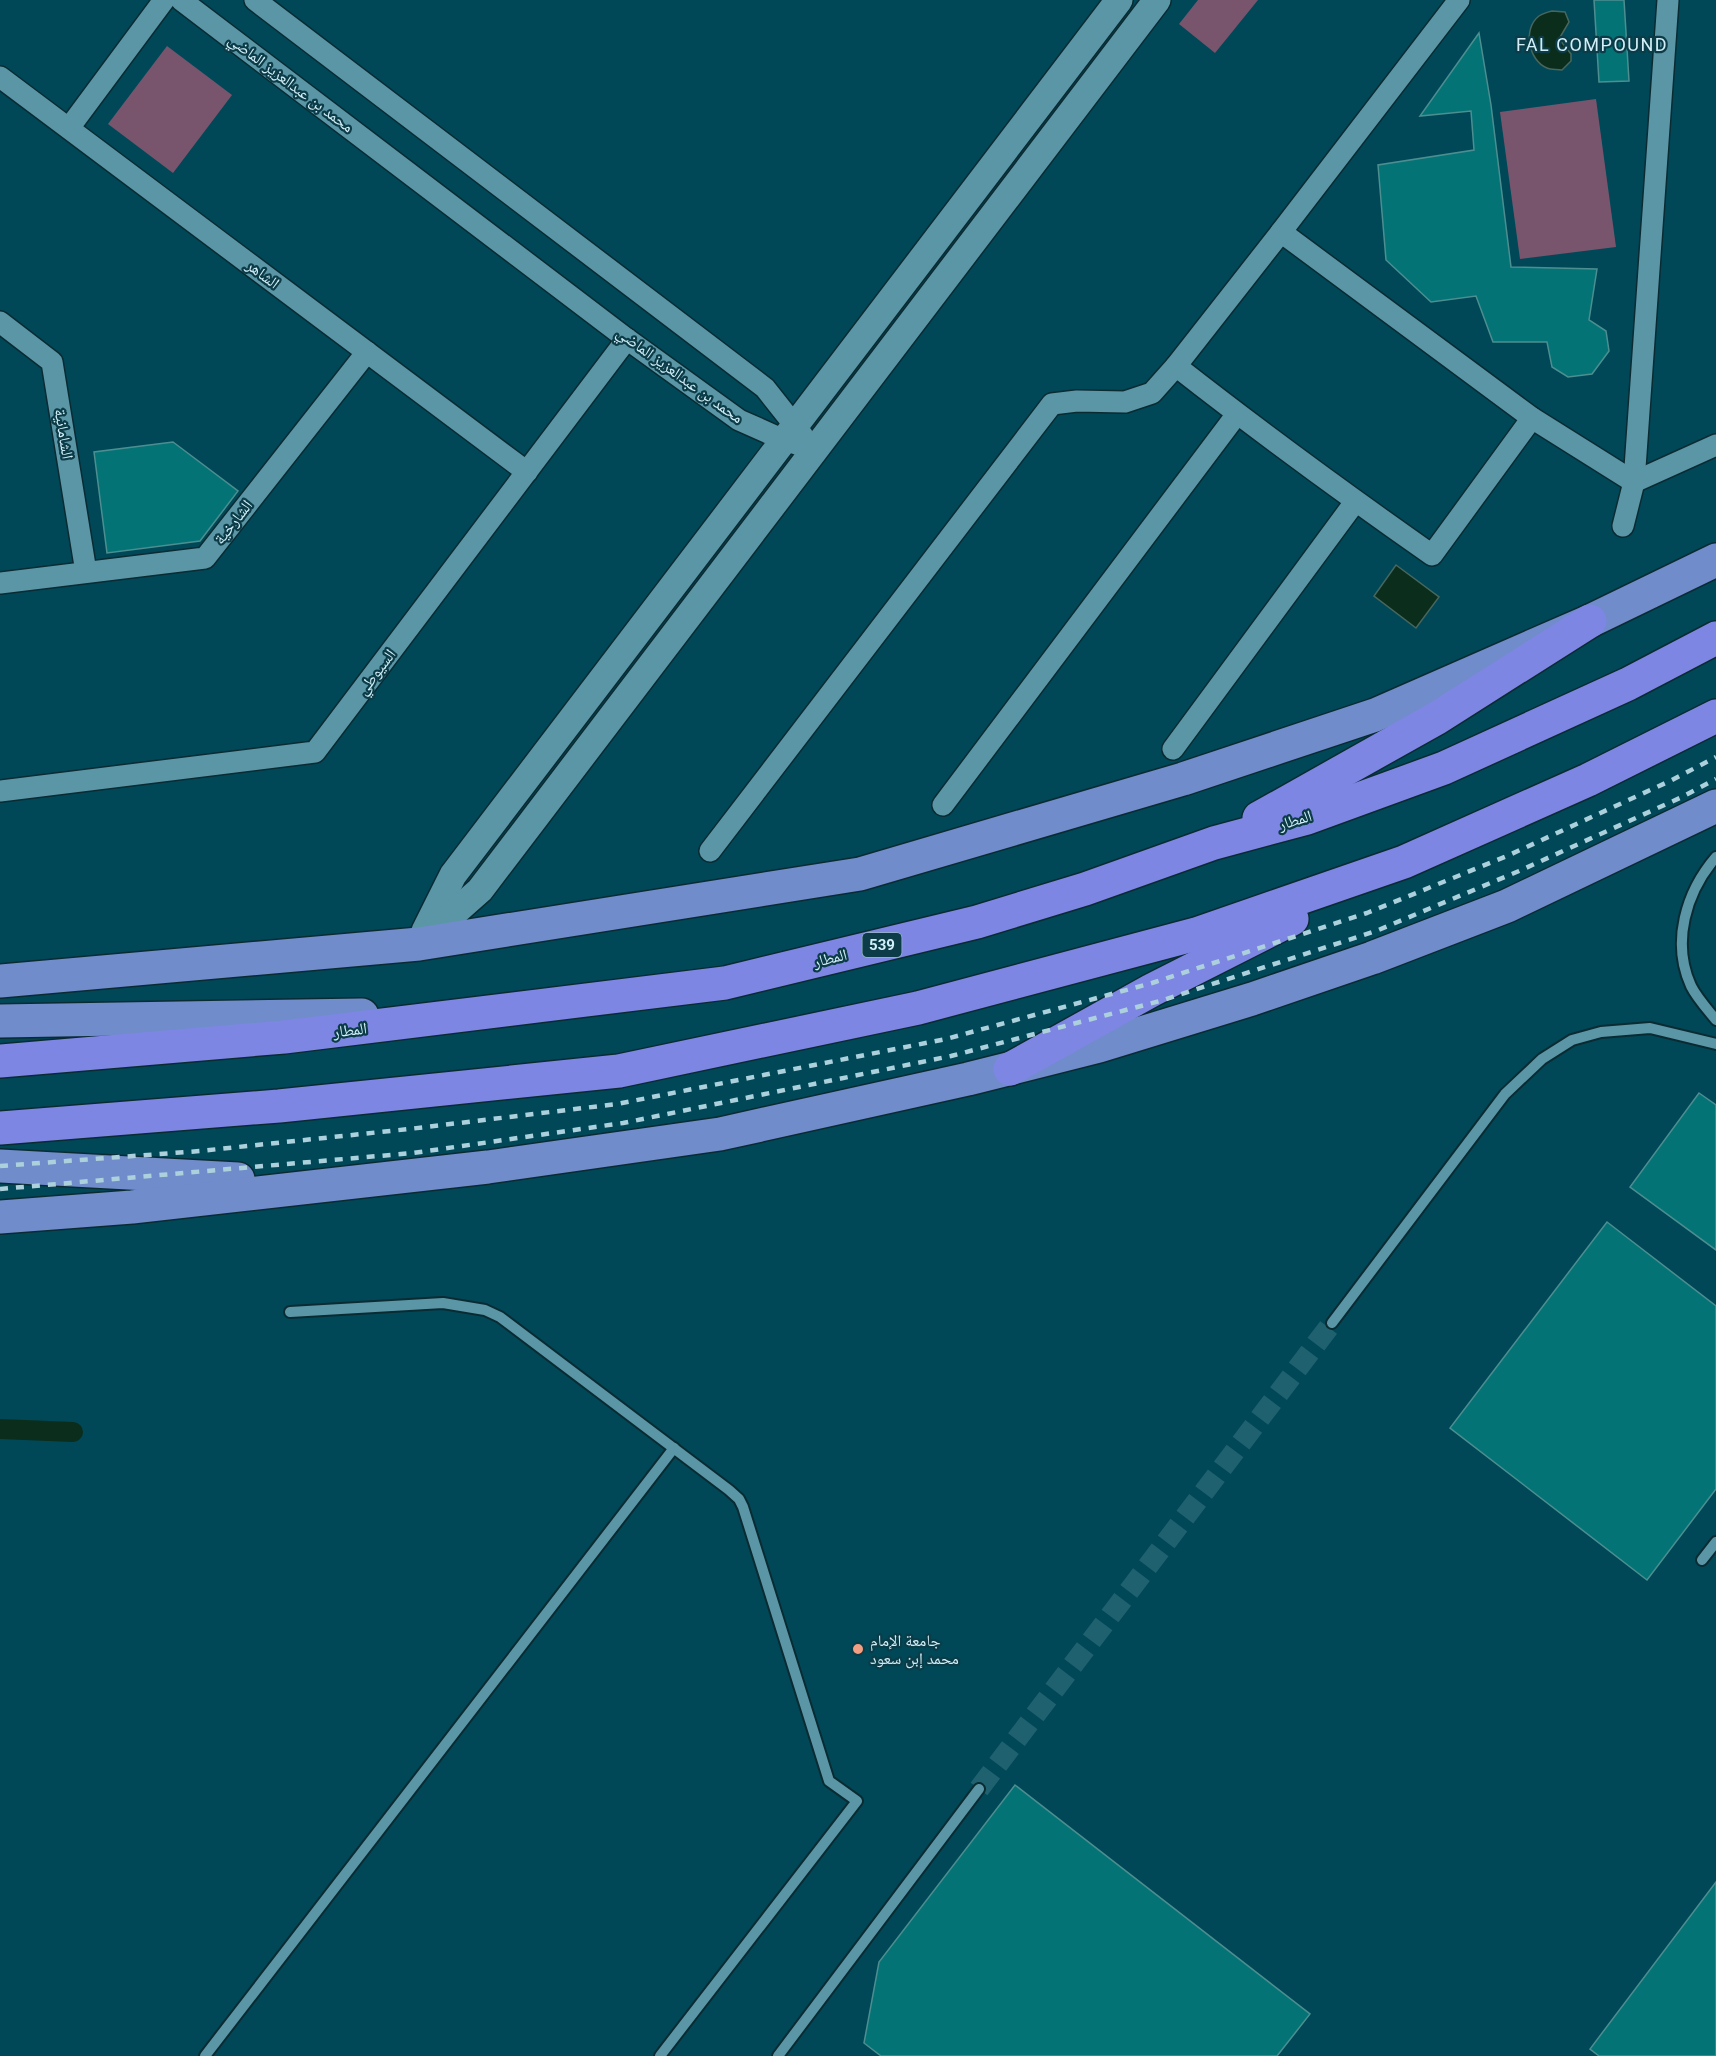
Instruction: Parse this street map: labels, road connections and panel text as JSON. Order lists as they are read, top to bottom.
{
  "streets": {
    "highway": ["المطار", "539"],
    "street": [
      "محمد بن عبدالعزيز الماضي",
      "الشاهر",
      "الشامانية",
      "الشارخية",
      "السيوطي"
    ]
  },
  "crossings": [
    ["محمد بن عبدالعزيز الماضي", "السيوطي"],
    ["الشاهر", "الشارخية"],
    ["الشاهر", "السيوطي"],
    ["الشامانية", "الشارخية"]
  ],
  "districts": ["FAL COMPOUND"],
  "places": ["جامعة الإمام محمد إبن سعود"]
}
